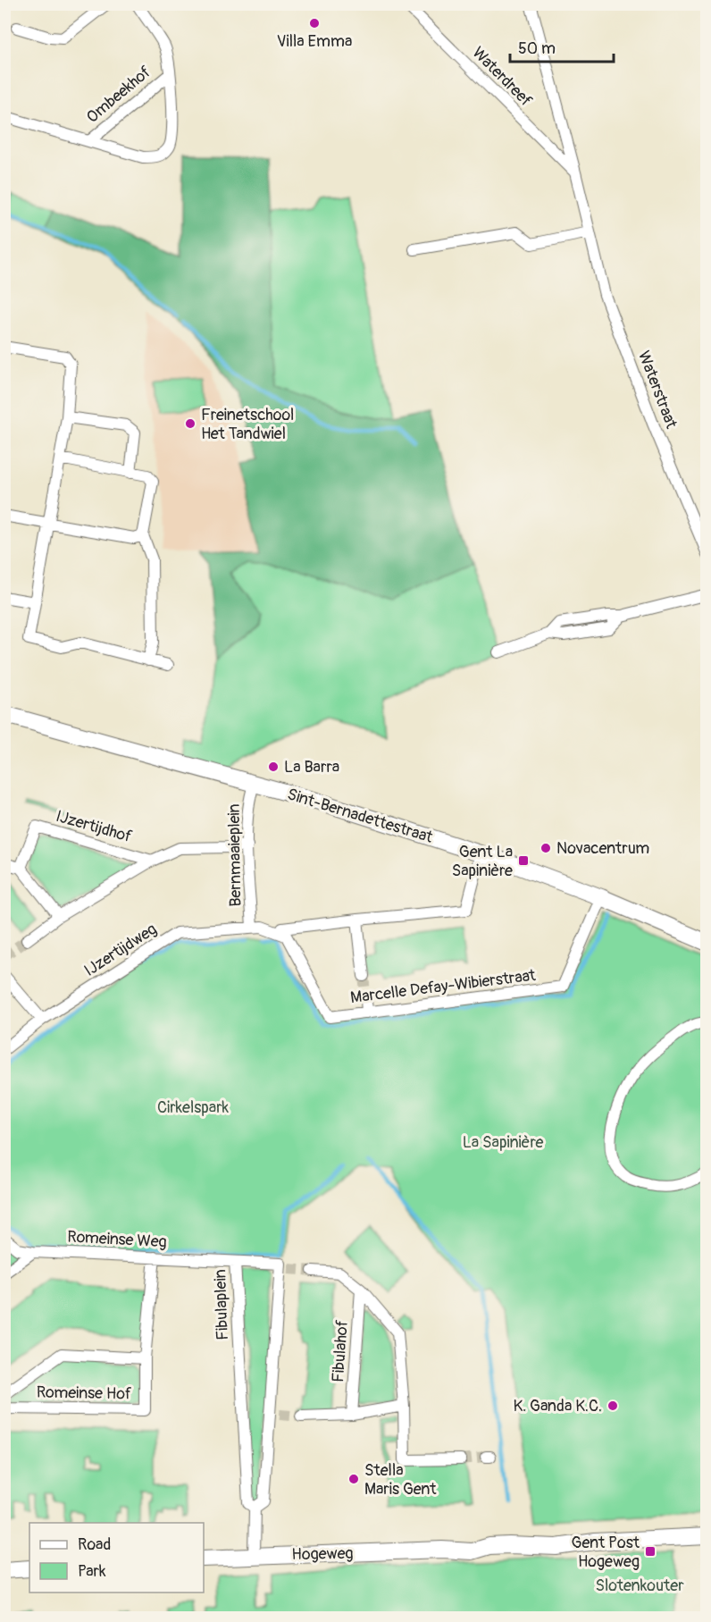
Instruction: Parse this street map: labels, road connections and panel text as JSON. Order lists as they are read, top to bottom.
{
  "streets": {
    "street": [
      "Waterdreef",
      "Ombeekhof",
      "Waterstraat",
      "Sint-Bernadettestraat",
      "IJzertijdhof",
      "Bernmaaieplein",
      "IJzertijdweg",
      "Marcelle Defay-Wibierstraat",
      "Romeinse Weg",
      "Fibulaplein",
      "Fibulahof",
      "Romeinse Hof",
      "Hogeweg"
    ]
  },
  "crossings": [
    ["Waterdreef", "Waterstraat"],
    ["Sint-Bernadettestraat", "Bernmaaieplein"],
    ["Sint-Bernadettestraat", "Marcelle Defay-Wibierstraat"],
    ["IJzertijdhof", "Bernmaaieplein"],
    ["Bernmaaieplein", "IJzertijdweg"],
    ["IJzertijdweg", "Marcelle Defay-Wibierstraat"],
    ["Romeinse Weg", "Fibulaplein"],
    ["Romeinse Weg", "Romeinse Hof"],
    ["Fibulaplein", "Hogeweg"]
  ],
  "parks": ["Cirkelspark", "La Sapinière", "Slotenkouter"],
  "places": {
    "other": [
      "Villa Emma",
      "Freinetschool Het Tandwiel",
      "La Barra",
      "Novacentrum",
      "K. Ganda K.C.",
      "Stella Maris Gent"
    ],
    "transit": ["Gent La Sapinière", "Gent Post Hogeweg"]
  },
  "legend": ["Road", "Park"],
  "scale_bar": "50 m"
}
